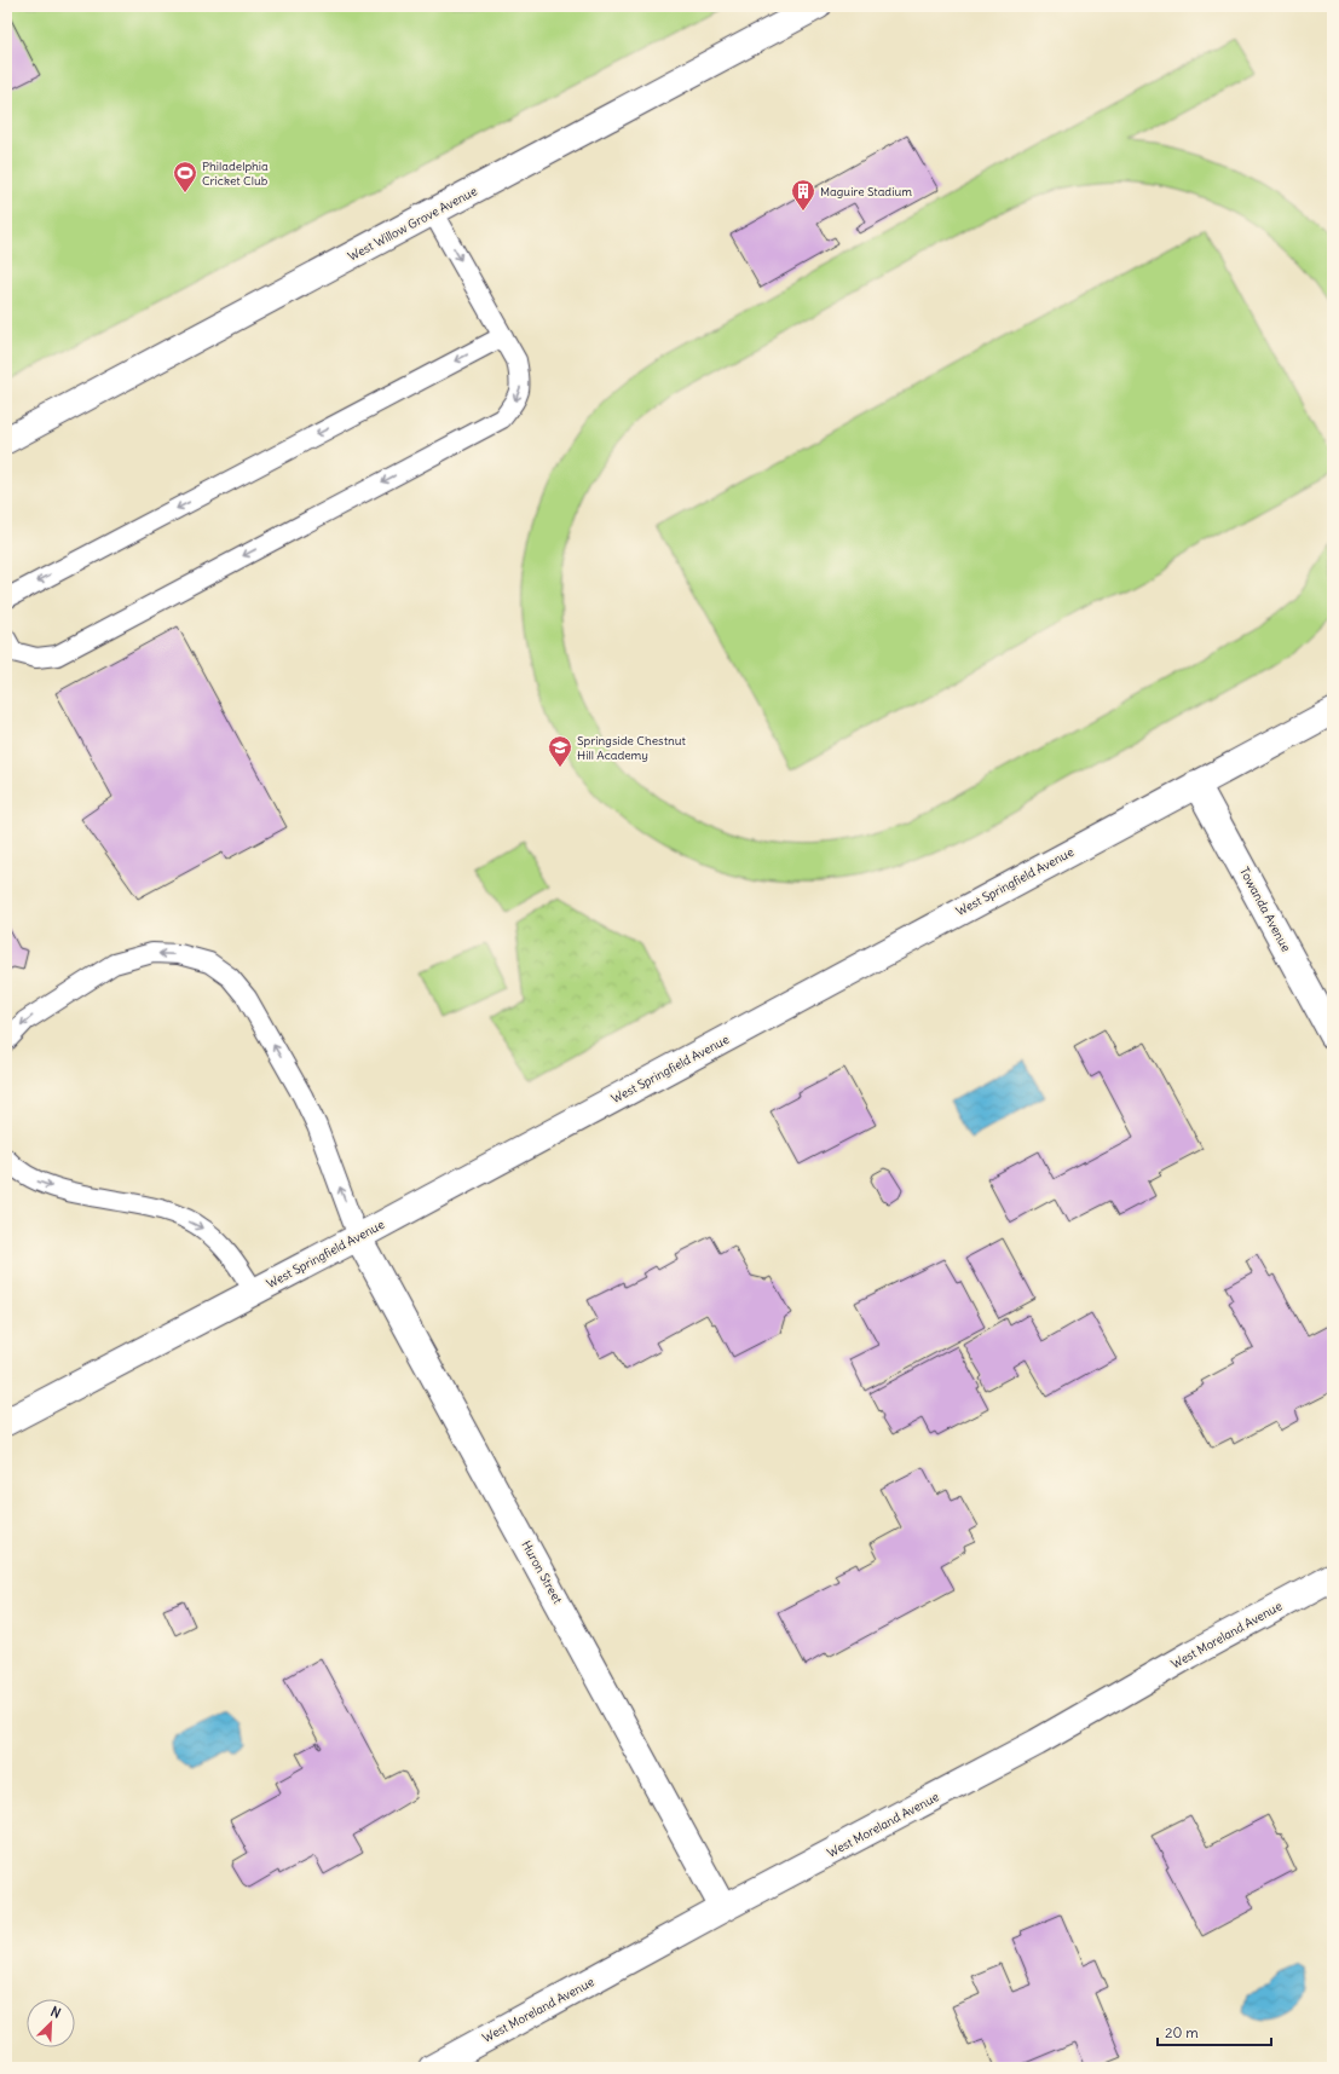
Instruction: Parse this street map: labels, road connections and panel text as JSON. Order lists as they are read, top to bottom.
{
  "streets": {
    "street": [
      "West Willow Grove Avenue",
      "West Springfield Avenue",
      "Towanda Avenue",
      "Huron Street",
      "West Moreland Avenue"
    ]
  },
  "crossings": [
    ["West Springfield Avenue", "Towanda Avenue"],
    ["West Springfield Avenue", "Huron Street"],
    ["Huron Street", "West Moreland Avenue"]
  ],
  "places": {
    "sports": ["Philadelphia Cricket Club"],
    "building": ["Maguire Stadium"],
    "school or university": ["Springside Chestnut Hill Academy"]
  },
  "scale_bar": "20 m",
  "north": "top right"
}
